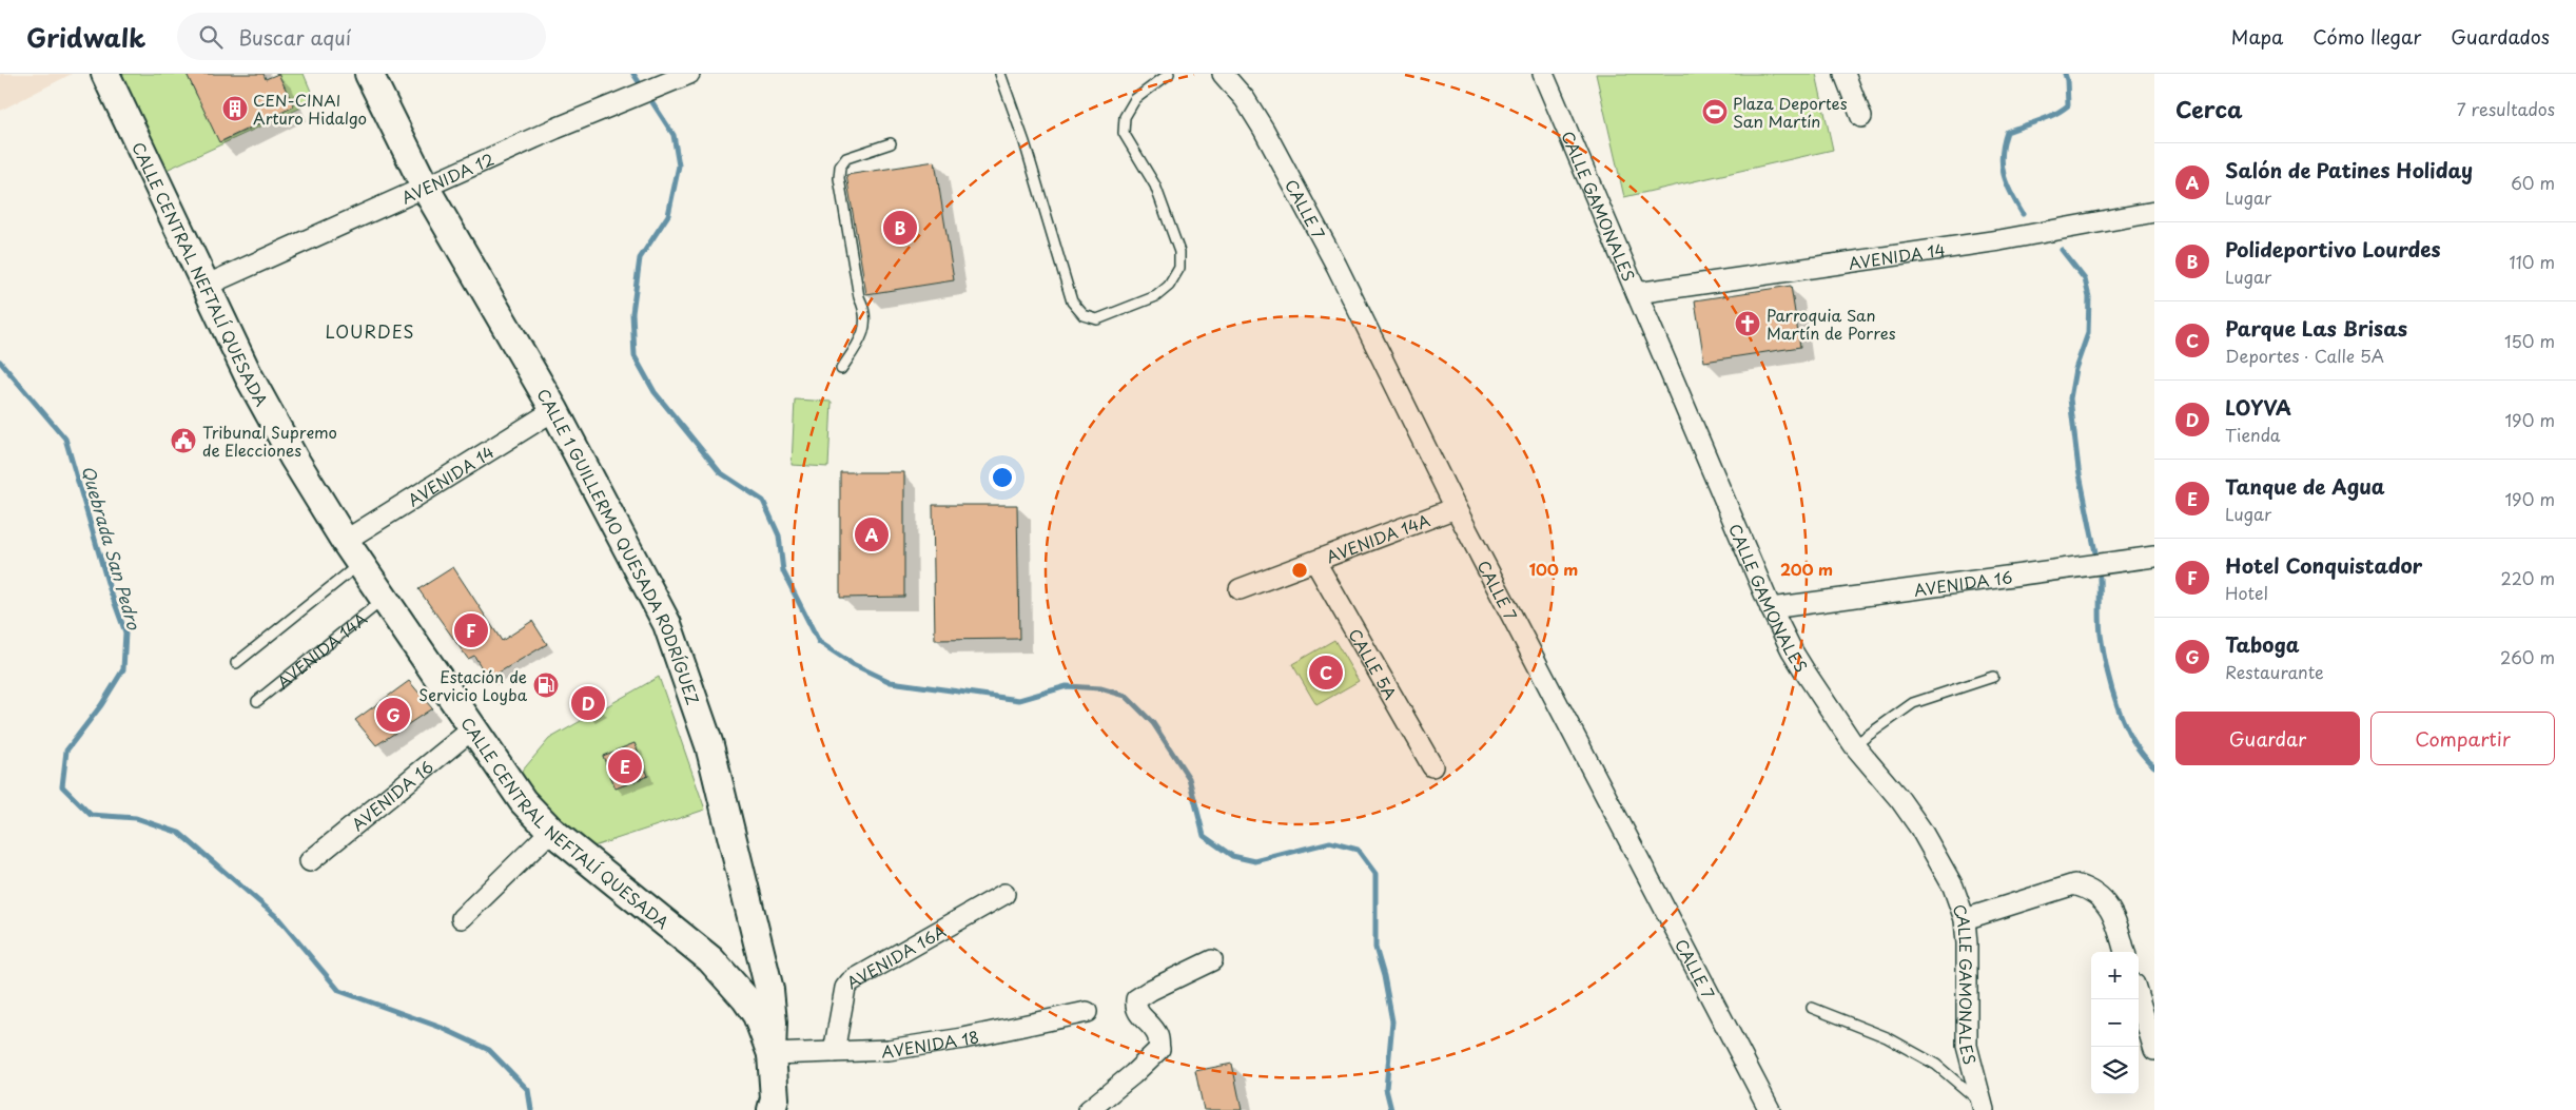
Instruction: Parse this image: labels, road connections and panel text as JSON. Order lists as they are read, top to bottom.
{
  "streets": {
    "main road": ["CALLE CENTRAL NEFTALÍ QUESADA", "CALLE 1 GUILLERMO QUESADA RODRÍGUEZ"],
    "street": [
      "AVENIDA 12",
      "CALLE GAMONALES",
      "CALLE 7",
      "AVENIDA 14",
      "AVENIDA 14A",
      "AVENIDA 16",
      "CALLE 5A",
      "AVENIDA 16A",
      "AVENIDA 18"
    ]
  },
  "crossings": [
    ["AVENIDA 12", "CALLE CENTRAL NEFTALÍ QUESADA"],
    ["AVENIDA 12", "CALLE 1 GUILLERMO QUESADA RODRÍGUEZ"],
    ["CALLE GAMONALES", "AVENIDA 14"],
    ["CALLE GAMONALES", "AVENIDA 16"],
    ["CALLE 7", "AVENIDA 14A"],
    ["AVENIDA 14", "CALLE CENTRAL NEFTALÍ QUESADA"],
    ["AVENIDA 14", "CALLE 1 GUILLERMO QUESADA RODRÍGUEZ"],
    ["CALLE CENTRAL NEFTALÍ QUESADA", "AVENIDA 14A"],
    ["CALLE CENTRAL NEFTALÍ QUESADA", "CALLE 1 GUILLERMO QUESADA RODRÍGUEZ"],
    ["CALLE CENTRAL NEFTALÍ QUESADA", "AVENIDA 16"],
    ["CALLE CENTRAL NEFTALÍ QUESADA", "AVENIDA 18"],
    ["AVENIDA 14A", "CALLE 5A"],
    ["CALLE 1 GUILLERMO QUESADA RODRÍGUEZ", "AVENIDA 18"],
    ["AVENIDA 16A", "AVENIDA 18"]
  ],
  "districts": ["LOURDES"],
  "water": ["Quebrada San Pedro"],
  "places": {
    "building": ["CEN-CINAI Arturo Hidalgo"],
    "sports": ["Plaza Deportes San Martín"],
    "church": ["Parroquia San Martín de Porres"],
    "public building": ["Tribunal Supremo de Elecciones"],
    "fuel station": ["Estación de Servicio Loyba"]
  },
  "page": {
    "header": "Gridwalk",
    "search": "Buscar aquí",
    "nav": ["Mapa", "Cómo llegar", "Guardados"],
    "heading": ["Cerca", "7 resultados"],
    "list": [
      {
        "mark": "A",
        "name": "Salón de Patines Holiday",
        "note": "Lugar",
        "value": "60 m"
      },
      {
        "mark": "B",
        "name": "Polideportivo Lourdes",
        "note": "Lugar",
        "value": "110 m"
      },
      {
        "mark": "C",
        "name": "Parque Las Brisas",
        "note": "Deportes · Calle 5A",
        "value": "150 m"
      },
      {
        "mark": "D",
        "name": "LOYVA",
        "note": "Tienda",
        "value": "190 m"
      },
      {
        "mark": "E",
        "name": "Tanque de Agua",
        "note": "Lugar",
        "value": "190 m"
      },
      {
        "mark": "F",
        "name": "Hotel Conquistador",
        "note": "Hotel",
        "value": "220 m"
      },
      {
        "mark": "G",
        "name": "Taboga",
        "note": "Restaurante",
        "value": "260 m"
      }
    ],
    "pins": [
      "B",
      "A",
      "F",
      "C",
      "D",
      "G",
      "E"
    ],
    "buttons": ["Guardar", "Compartir"],
    "map_buttons": ["+", "−"]
  },
  "rings": ["100 m", "200 m"]
}
